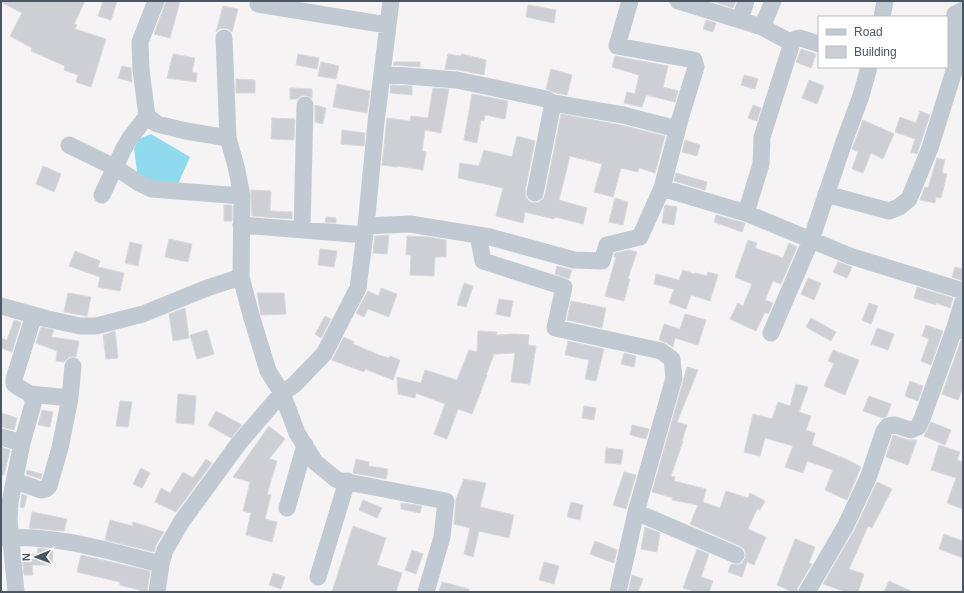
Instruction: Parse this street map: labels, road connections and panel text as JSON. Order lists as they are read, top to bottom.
{
  "legend": ["Road", "Building"],
  "north": "left"
}
